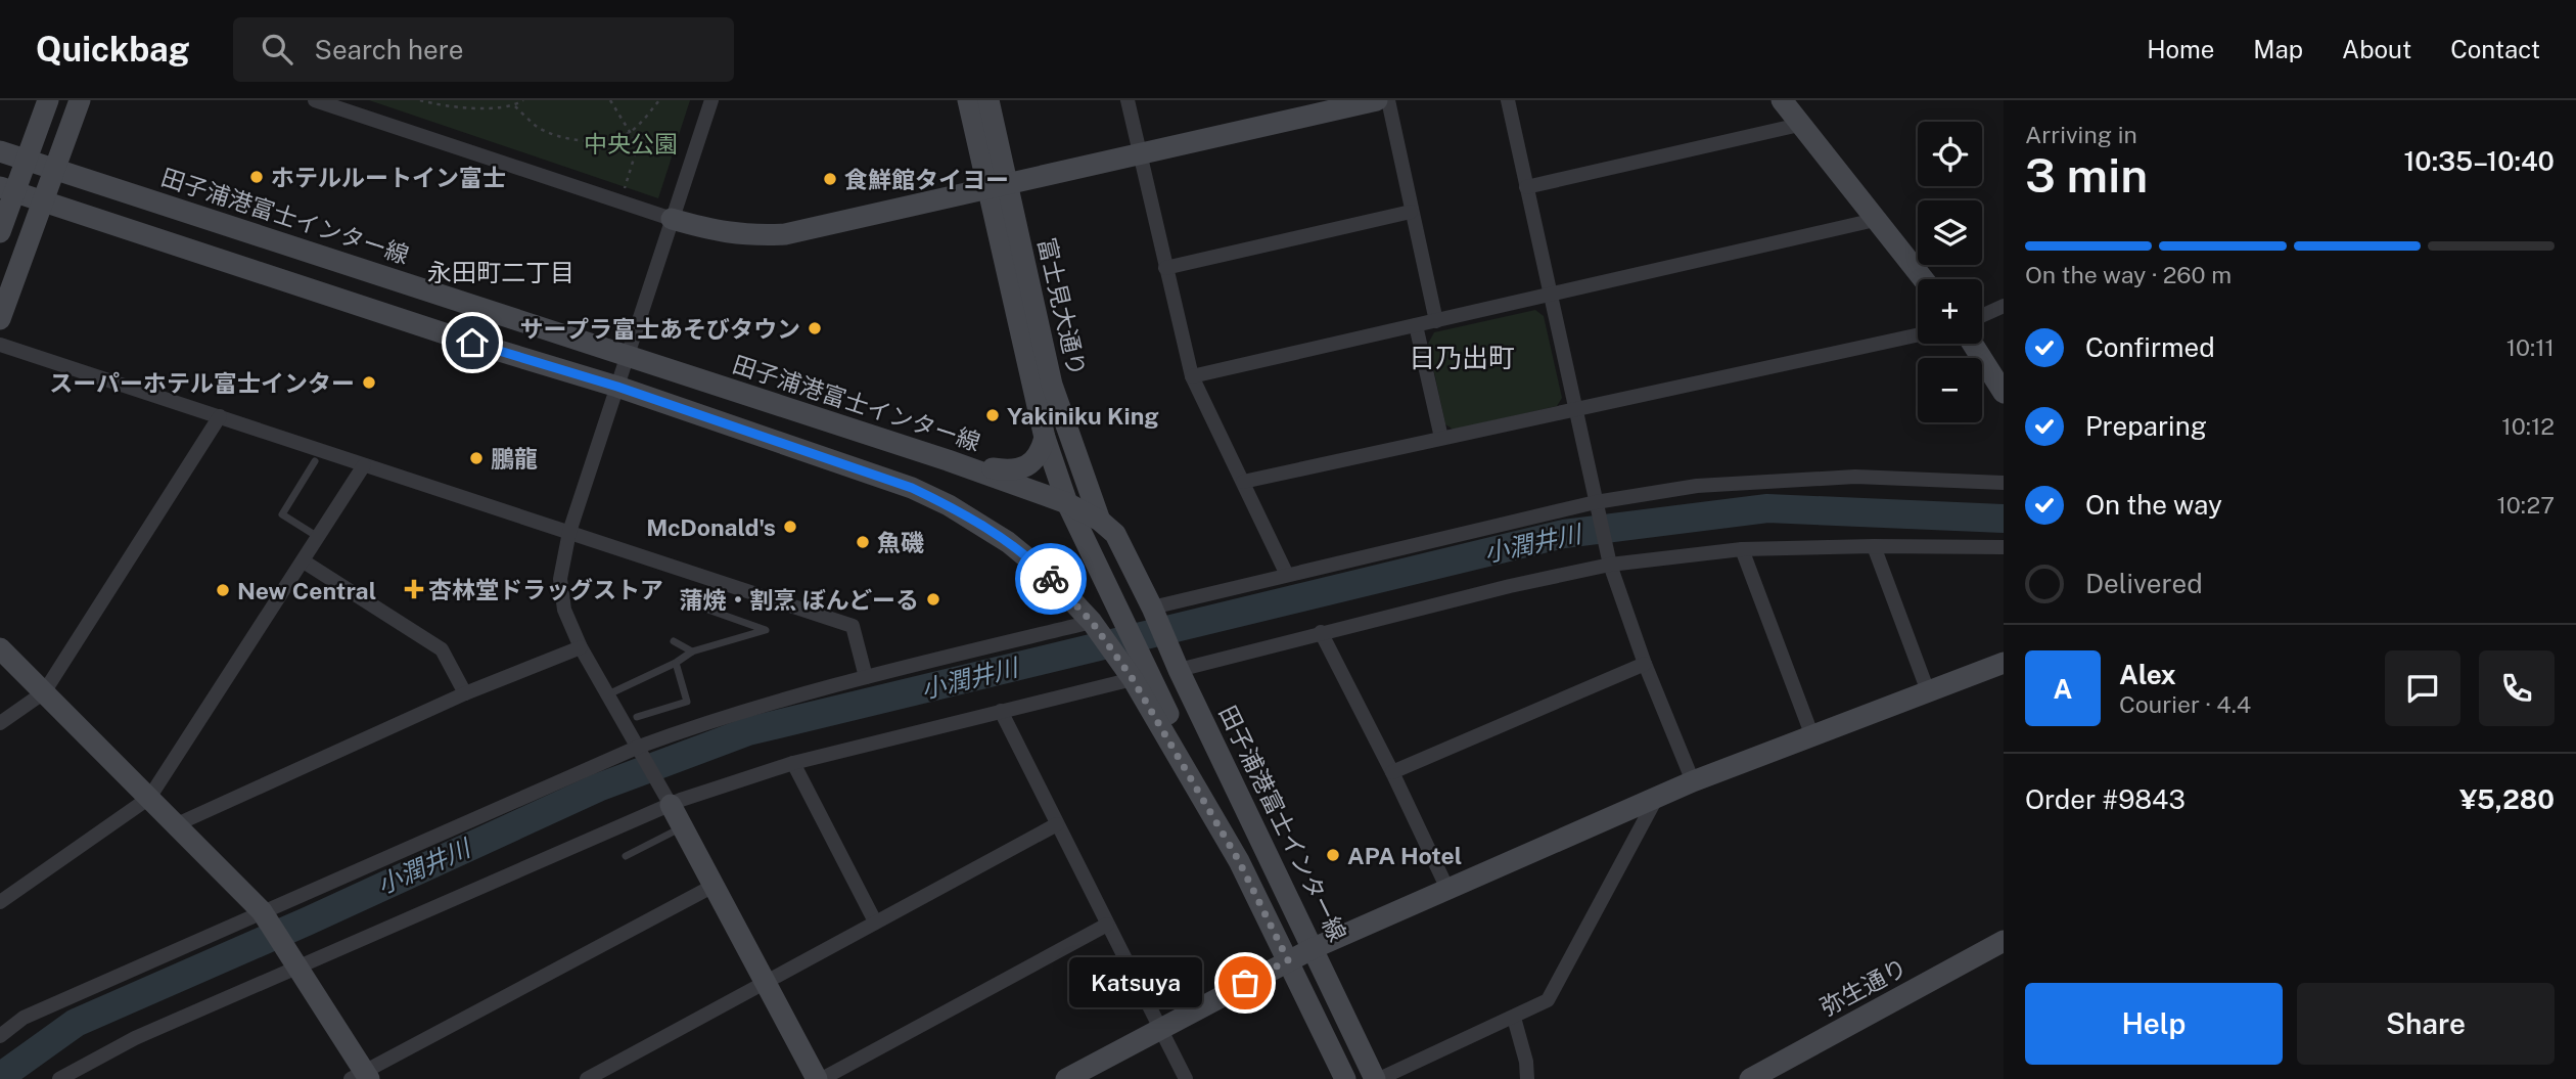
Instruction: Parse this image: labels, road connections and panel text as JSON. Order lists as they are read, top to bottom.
{
  "streets": {
    "street": ["田子浦港富士インター線", "富士見大通り", "弥生通り"]
  },
  "crossings": [
    ["田子浦港富士インター線", "富士見大通り"]
  ],
  "districts": ["永田町二丁目", "日乃出町"],
  "water": ["小潤井川"],
  "parks": ["中央公園"],
  "places": {
    "other": [
      "ホテルルートイン富士",
      "食鮮館タイヨー",
      "サープラ富士あそびタウン",
      "スーパーホテル富士インター",
      "Yakiniku King",
      "鵬龍",
      "McDonald's",
      "魚磯",
      "New Central",
      "蒲焼・割烹 ぼんどーる",
      "APA Hotel",
      "Katsuya"
    ],
    "health": ["杏林堂ドラッグストア"]
  },
  "page": {
    "header": "Quickbag",
    "search": "Search here",
    "nav": [
      "Home",
      "Map",
      "About",
      "Contact"
    ],
    "heading": ["3 min", "Arriving in", "10:35–10:40"],
    "panel": [
      "Alex",
      "Courier · 4.4",
      "Order #9843",
      "¥5,280"
    ],
    "map_buttons": ["+", "−"],
    "bar": "On the way · 260 m",
    "list": [
      ["Confirmed", "10:11"],
      ["Preparing", "10:12"],
      ["On the way", "10:27"],
      "Delivered"
    ],
    "round": "A",
    "bubble": "Katsuya",
    "buttons": ["Help", "Share"]
  }
}
